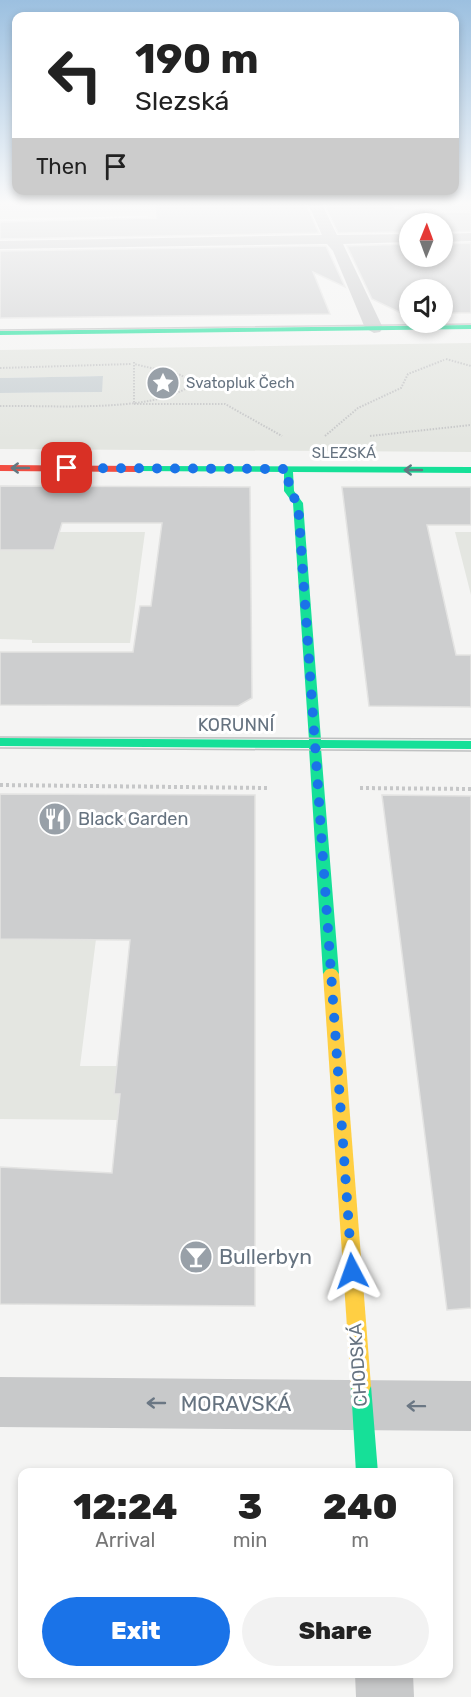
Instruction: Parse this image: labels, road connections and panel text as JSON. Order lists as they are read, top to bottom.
{
  "streets": {
    "street": [
      "SLEZSKÁ",
      "KORUNNÍ",
      "CHODSKÁ",
      "MORAVSKÁ"
    ]
  },
  "crossings": [
    ["SLEZSKÁ", "CHODSKÁ"],
    ["KORUNNÍ", "CHODSKÁ"],
    ["CHODSKÁ", "MORAVSKÁ"]
  ],
  "one_way": ["SLEZSKÁ", "MORAVSKÁ"],
  "places": {
    "place": ["Svatopluk Čech"],
    "restaurant": ["Black Garden"],
    "bar": ["Bullerbyn"]
  },
  "north": "top",
  "page": {
    "turn": ["190 m", "Slezská"],
    "then": "Then",
    "eta": [
      "12:24",
      "Arrival",
      "3",
      "min",
      "240",
      "m"
    ],
    "buttons": ["Exit", "Share"]
  }
}
